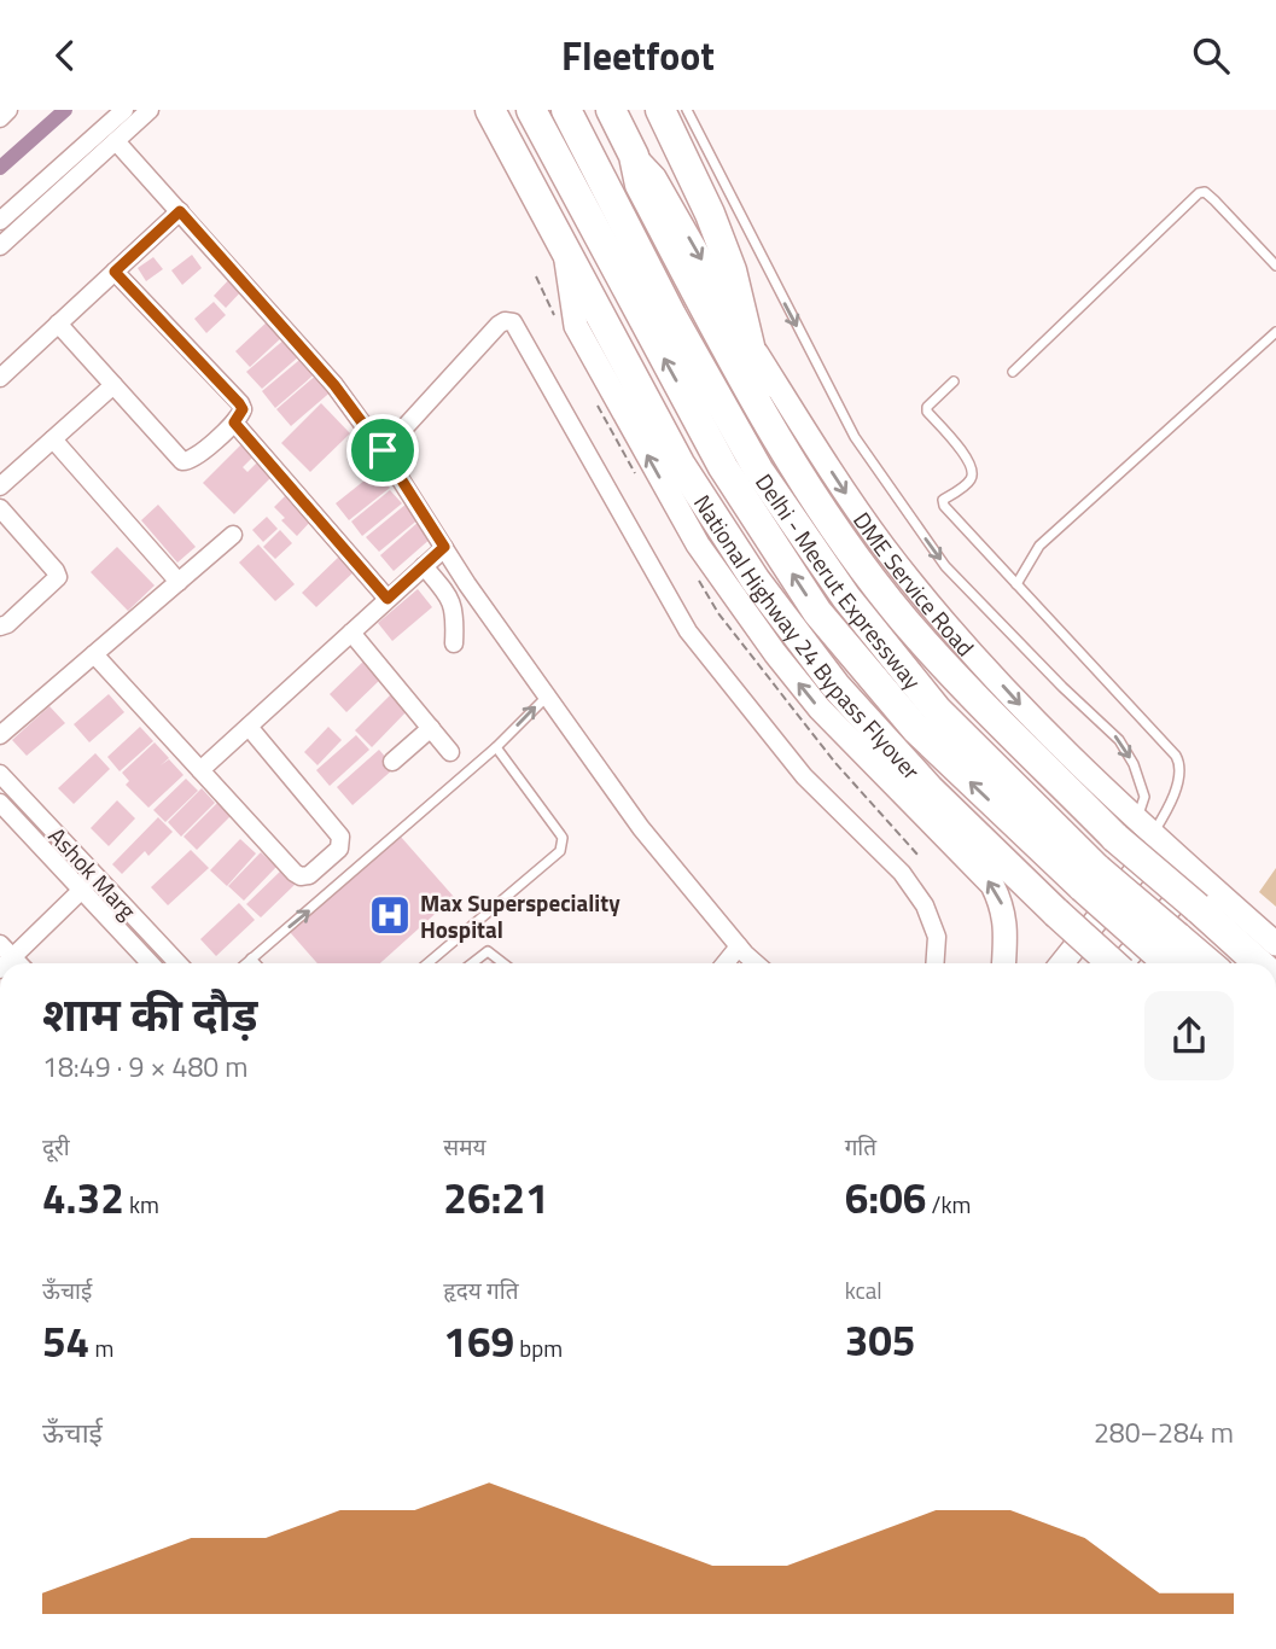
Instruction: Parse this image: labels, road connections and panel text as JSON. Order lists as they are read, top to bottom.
{
  "streets": {
    "highway": ["Delhi - Meerut Expressway", "National Highway 24 Bypass Flyover"],
    "main road": ["DME Service Road"],
    "street": ["Ashok Marg"]
  },
  "places": {
    "hospital": ["Max Superspeciality Hospital"]
  },
  "page": {
    "header": "Fleetfoot",
    "heading": ["शाम की दौड़", "18:49 · 9 × 480 m"],
    "stats": [
      ["दूरी", "4.32 km"],
      ["समय", "26:21"],
      ["गति", "6:06 /km"],
      ["ऊँचाई", "54 m"],
      ["हृदय गति", "169 bpm"],
      ["kcal", "305"]
    ],
    "chart": ["ऊँचाई", "280–284 m"]
  }
}
